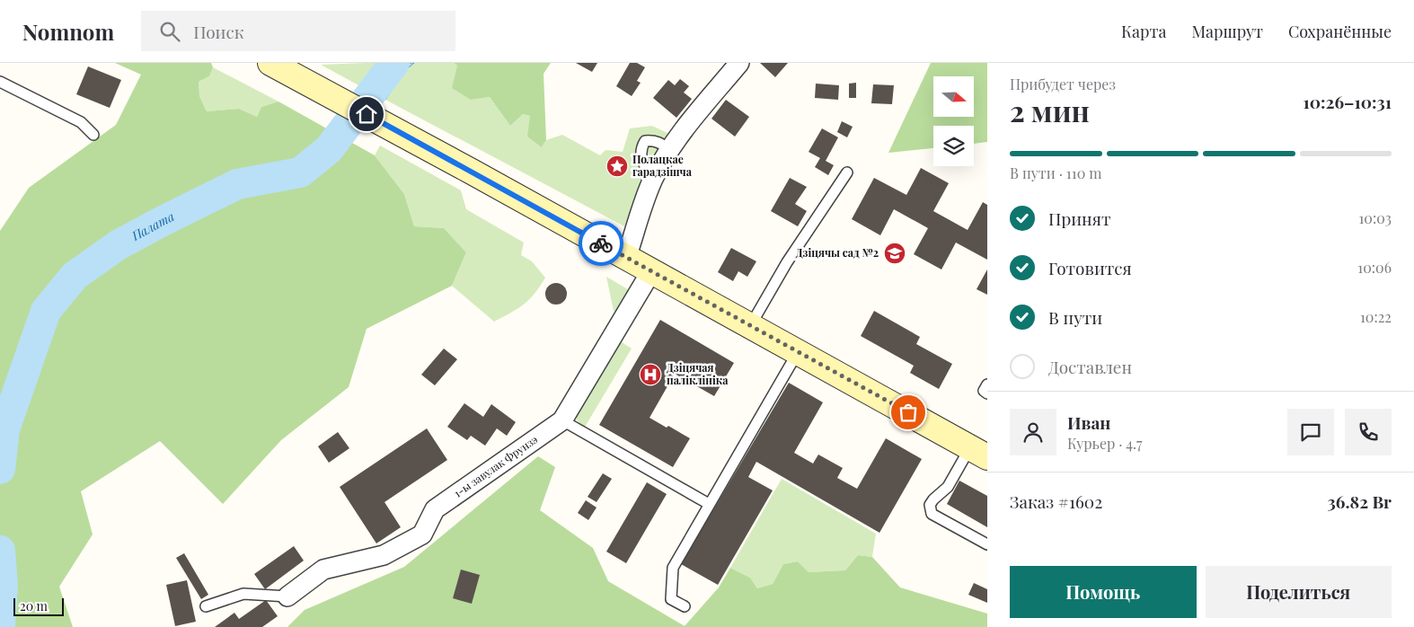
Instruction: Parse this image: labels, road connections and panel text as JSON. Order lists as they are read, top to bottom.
{
  "streets": {
    "street": ["1-ы завулак Фрунзэ"]
  },
  "water": ["Палата"],
  "places": {
    "place": ["Полацкае гарадзішча"],
    "school or university": ["Дзіцячы сад №2"],
    "hospital": ["Дзіцячая паліклініка"]
  },
  "scale_bar": "20 m",
  "north": "right",
  "page": {
    "header": "Nomnom",
    "search": "Поиск",
    "nav": ["Карта", "Маршрут", "Сохранённые"],
    "heading": ["2 мин", "Прибудет через", "10:26–10:31"],
    "panel": [
      "Иван",
      "Курьер · 4.7",
      "Заказ #1602",
      "36.82 Br"
    ],
    "bar": "В пути · 110 m",
    "list": [
      ["Принят", "10:03"],
      ["Готовится", "10:06"],
      ["В пути", "10:22"],
      "Доставлен"
    ],
    "buttons": ["Помощь", "Поделиться"],
    "scale": "20 m"
  }
}
